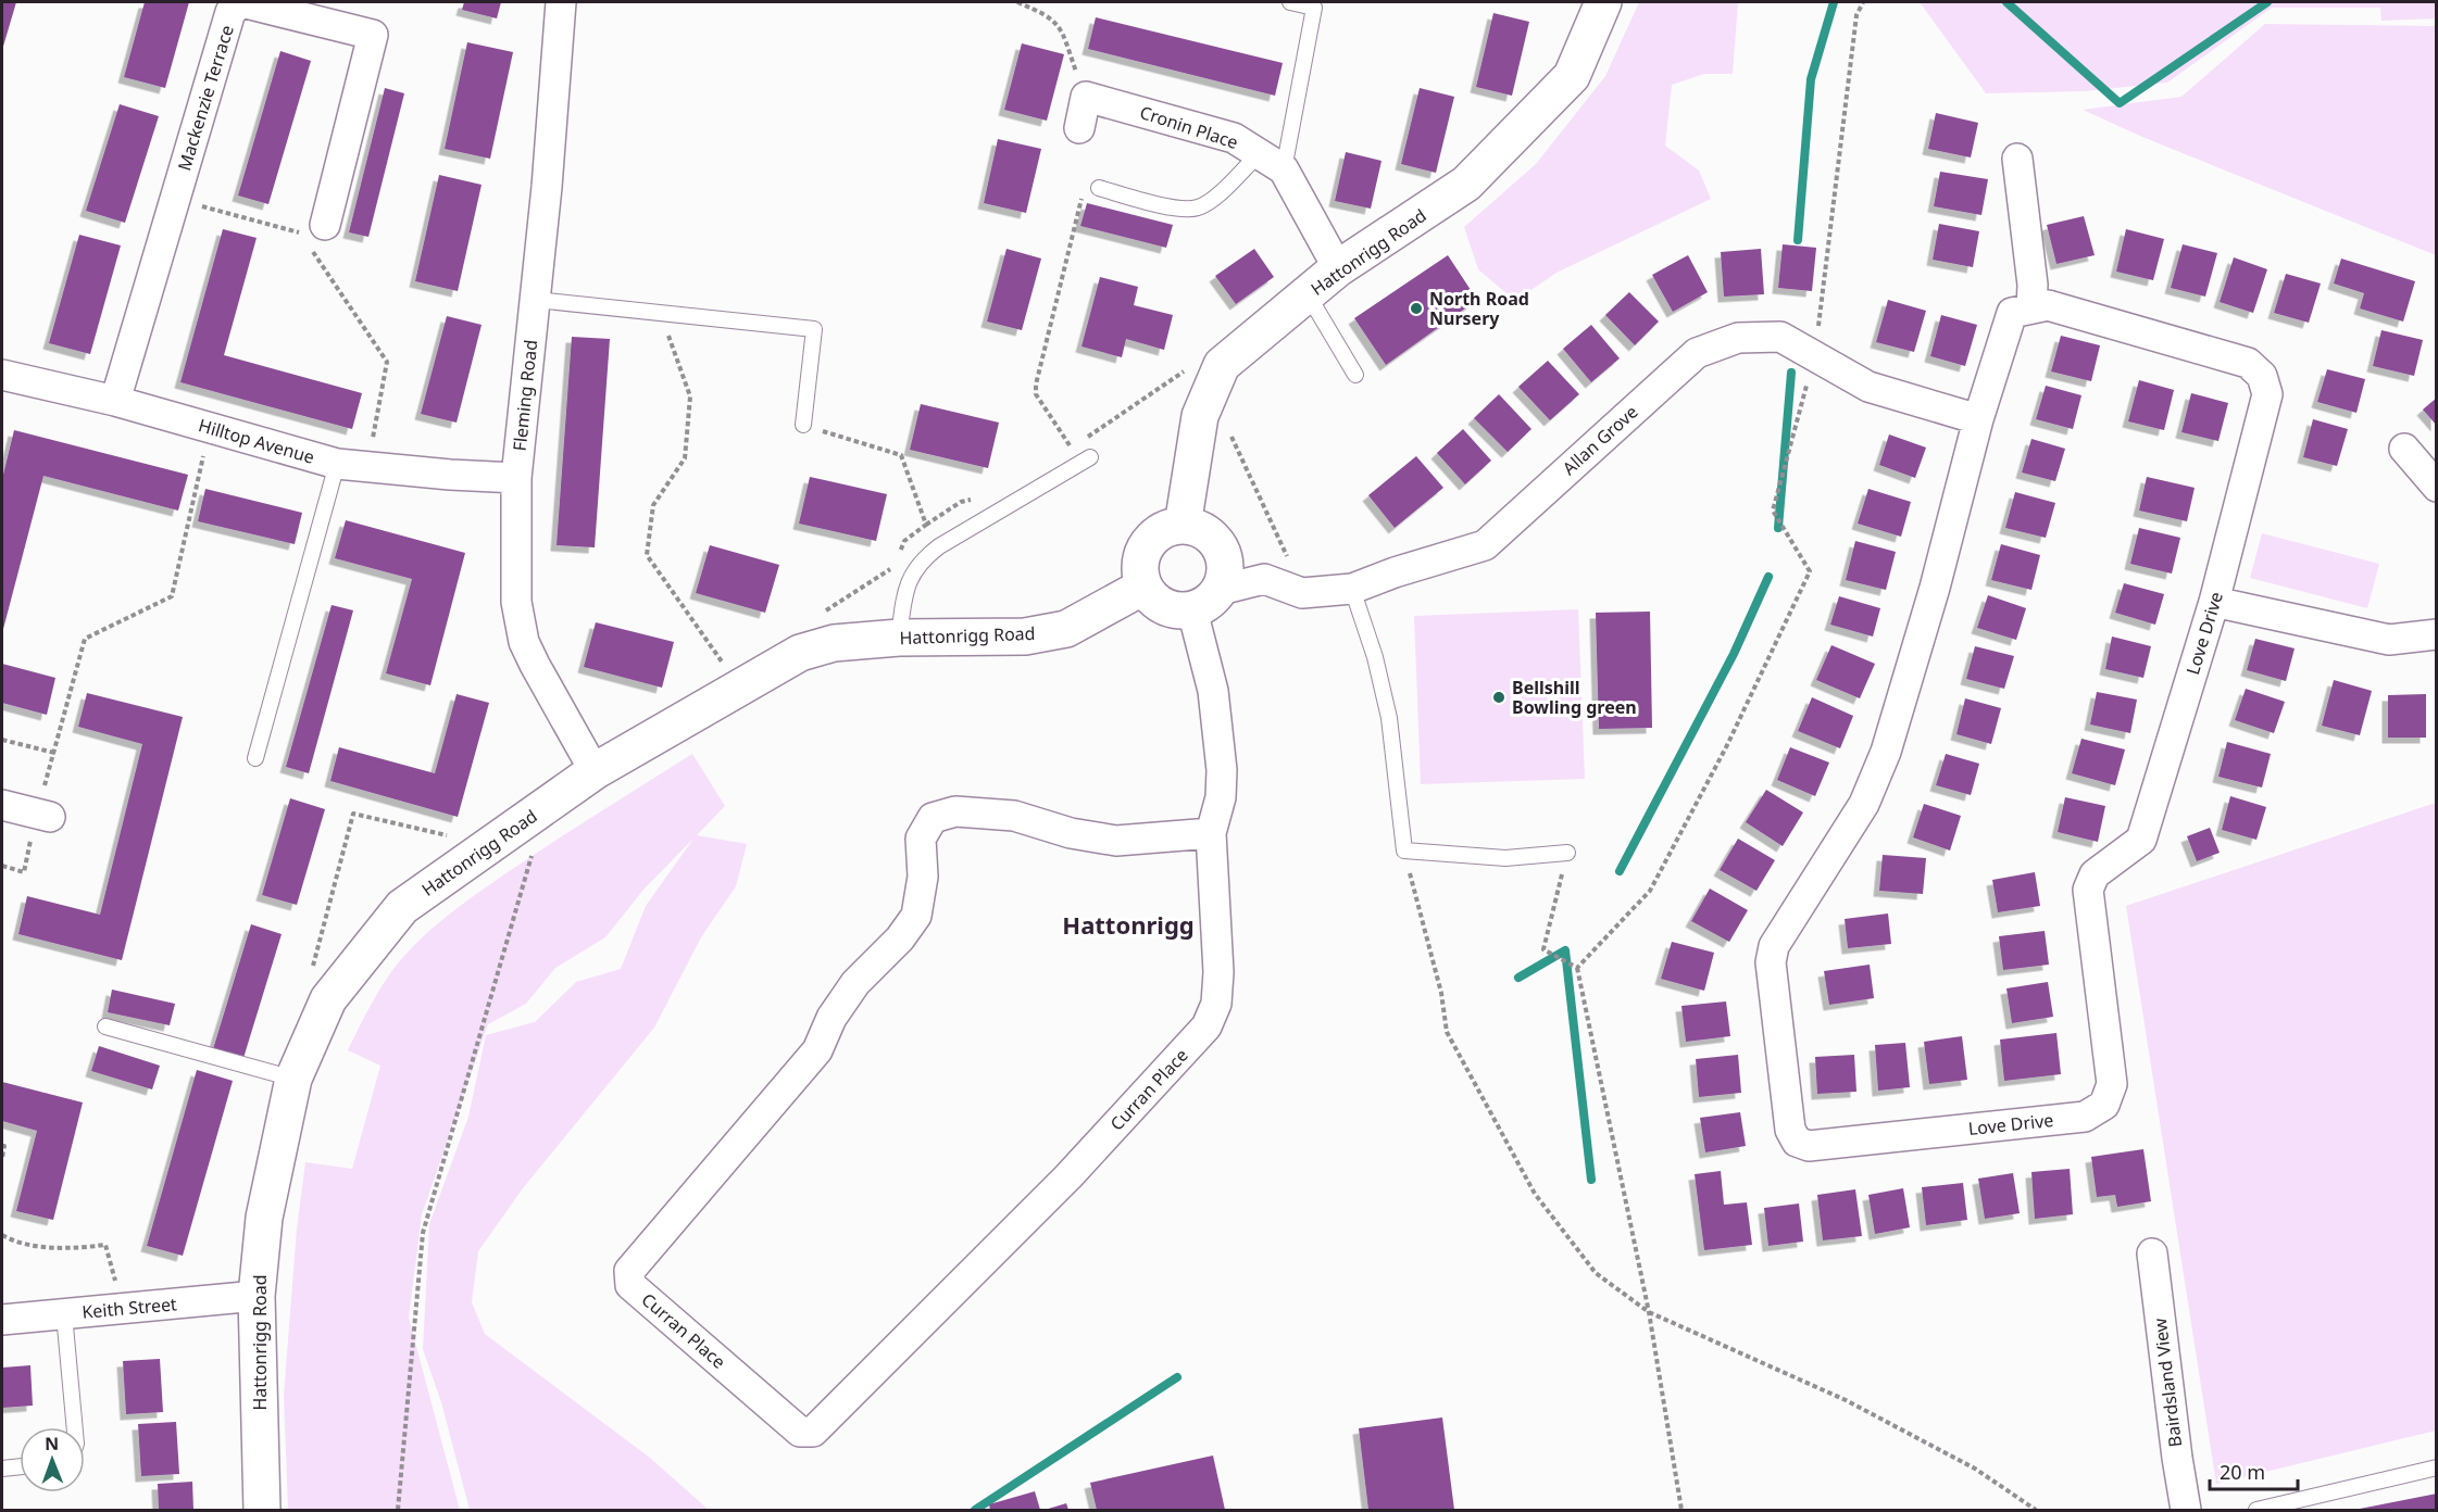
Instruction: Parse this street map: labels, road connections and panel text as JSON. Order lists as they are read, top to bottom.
{
  "streets": {
    "street": [
      "Mackenzie Terrace",
      "Cronin Place",
      "Hattonrigg Road",
      "Fleming Road",
      "Allan Grove",
      "Hilltop Avenue",
      "Love Drive",
      "Curran Place",
      "Keith Street",
      "Bairdsland View"
    ]
  },
  "crossings": [
    ["Mackenzie Terrace", "Hilltop Avenue"],
    ["Cronin Place", "Hattonrigg Road"],
    ["Hattonrigg Road", "Fleming Road"],
    ["Hattonrigg Road", "Allan Grove"],
    ["Hattonrigg Road", "Curran Place"],
    ["Hattonrigg Road", "Keith Street"],
    ["Fleming Road", "Hilltop Avenue"],
    ["Allan Grove", "Love Drive"],
    ["Allan Grove", "Curran Place"]
  ],
  "districts": ["Hattonrigg"],
  "places": ["North Road Nursery", "Bellshill Bowling green"],
  "scale_bar": "20 m",
  "north": "top"
}
